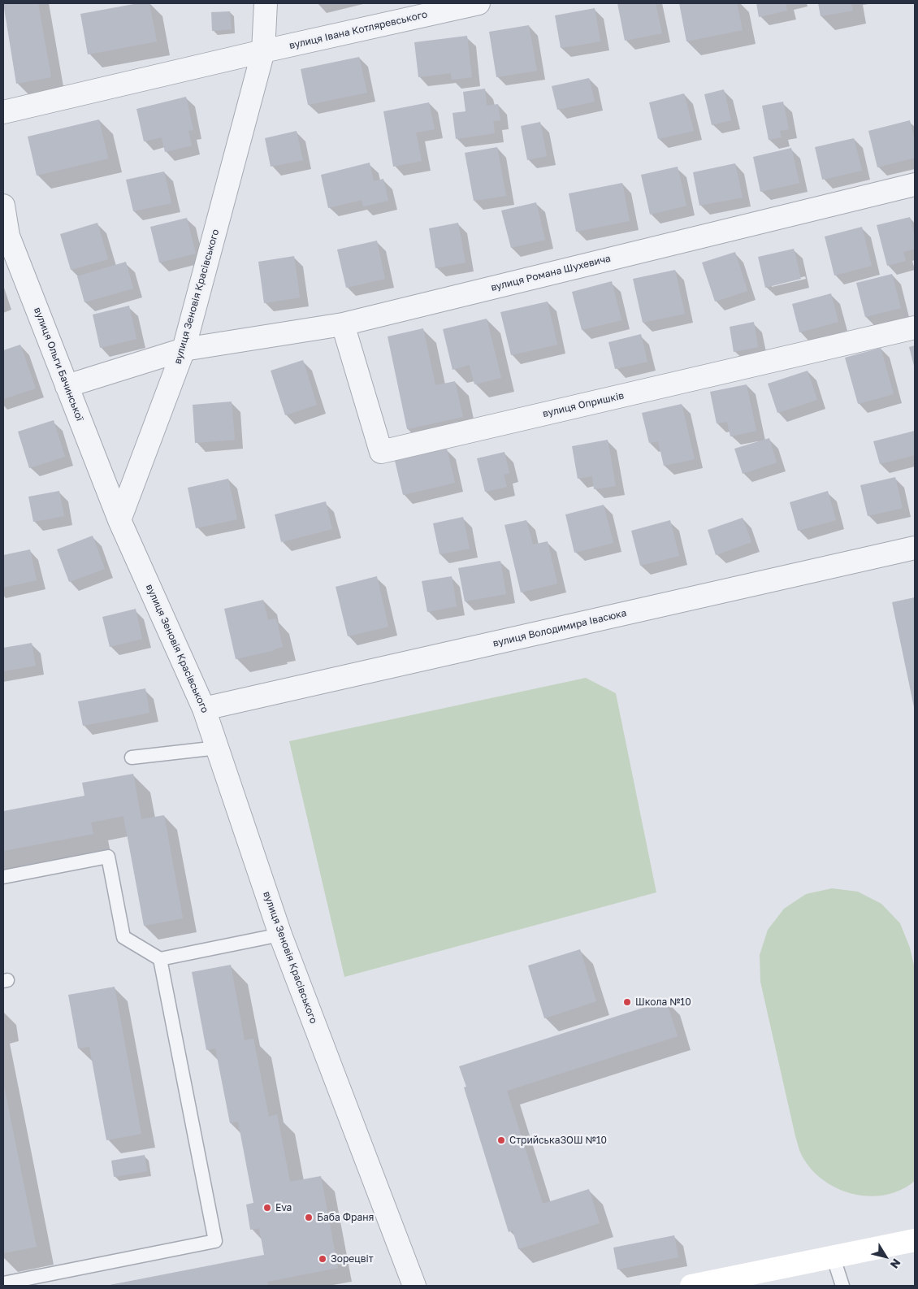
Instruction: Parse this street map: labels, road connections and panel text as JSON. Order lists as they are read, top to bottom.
{
  "streets": {
    "street": [
      "вулиця Івана Котляревського",
      "вулиця Романа Шухевича",
      "вулиця Зеновія Красівського",
      "вулиця Ольги Бачинської",
      "вулиця Опришків",
      "вулиця Володимира Івасюка"
    ]
  },
  "crossings": [
    ["вулиця Івана Котляревського", "вулиця Зеновія Красівського"],
    ["вулиця Романа Шухевича", "вулиця Зеновія Красівського"],
    ["вулиця Романа Шухевича", "вулиця Ольги Бачинської"],
    ["вулиця Романа Шухевича", "вулиця Опришків"],
    ["вулиця Зеновія Красівського", "вулиця Ольги Бачинської"],
    ["вулиця Зеновія Красівського", "вулиця Володимира Івасюка"]
  ],
  "places": [
    "Школа №10",
    "СтрийськаЗОШ №10",
    "Eva",
    "Баба Франя",
    "Зорецвіт"
  ],
  "north": "bottom right"
}
